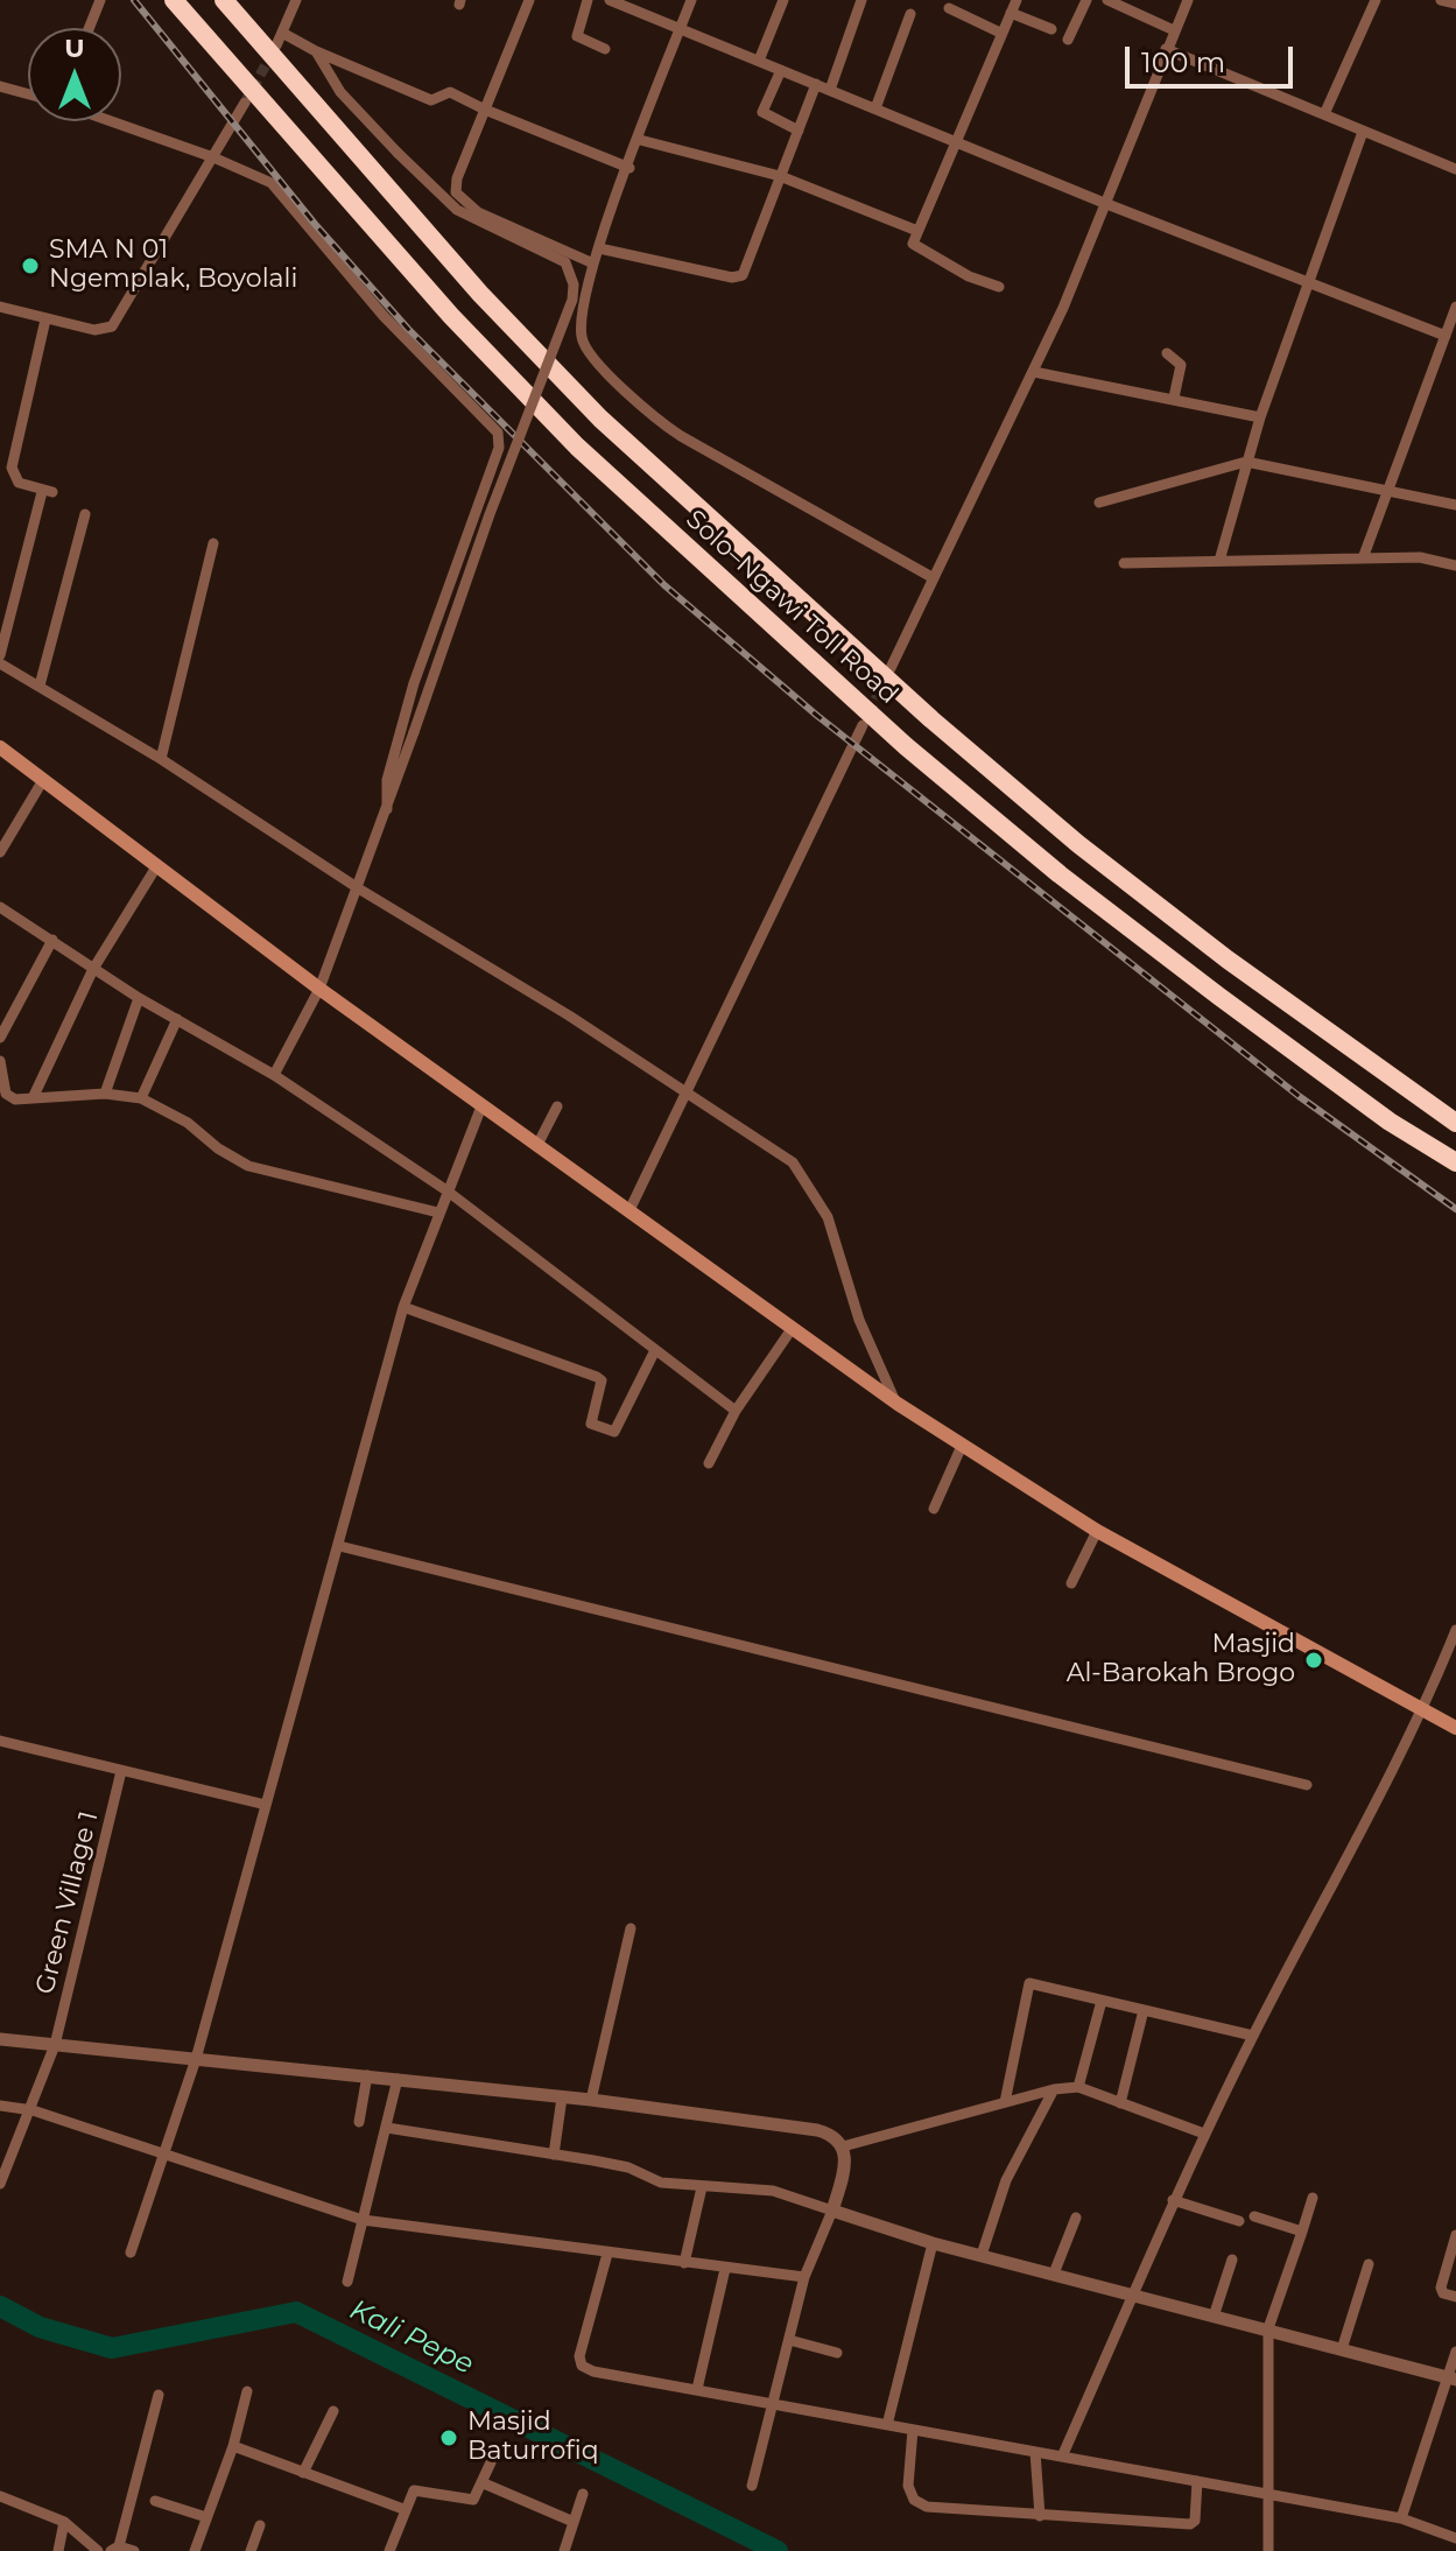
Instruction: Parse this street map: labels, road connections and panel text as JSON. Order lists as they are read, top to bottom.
{
  "streets": {
    "highway": ["Solo–Ngawi Toll Road"],
    "street": ["Green Village 1"]
  },
  "water": ["Kali Pepe"],
  "places": ["SMA N 01 Ngemplak, Boyolali", "Masjid Al-Barokah Brogo", "Masjid Baturrofiq"],
  "scale_bar": "100 m",
  "north": "top"
}
